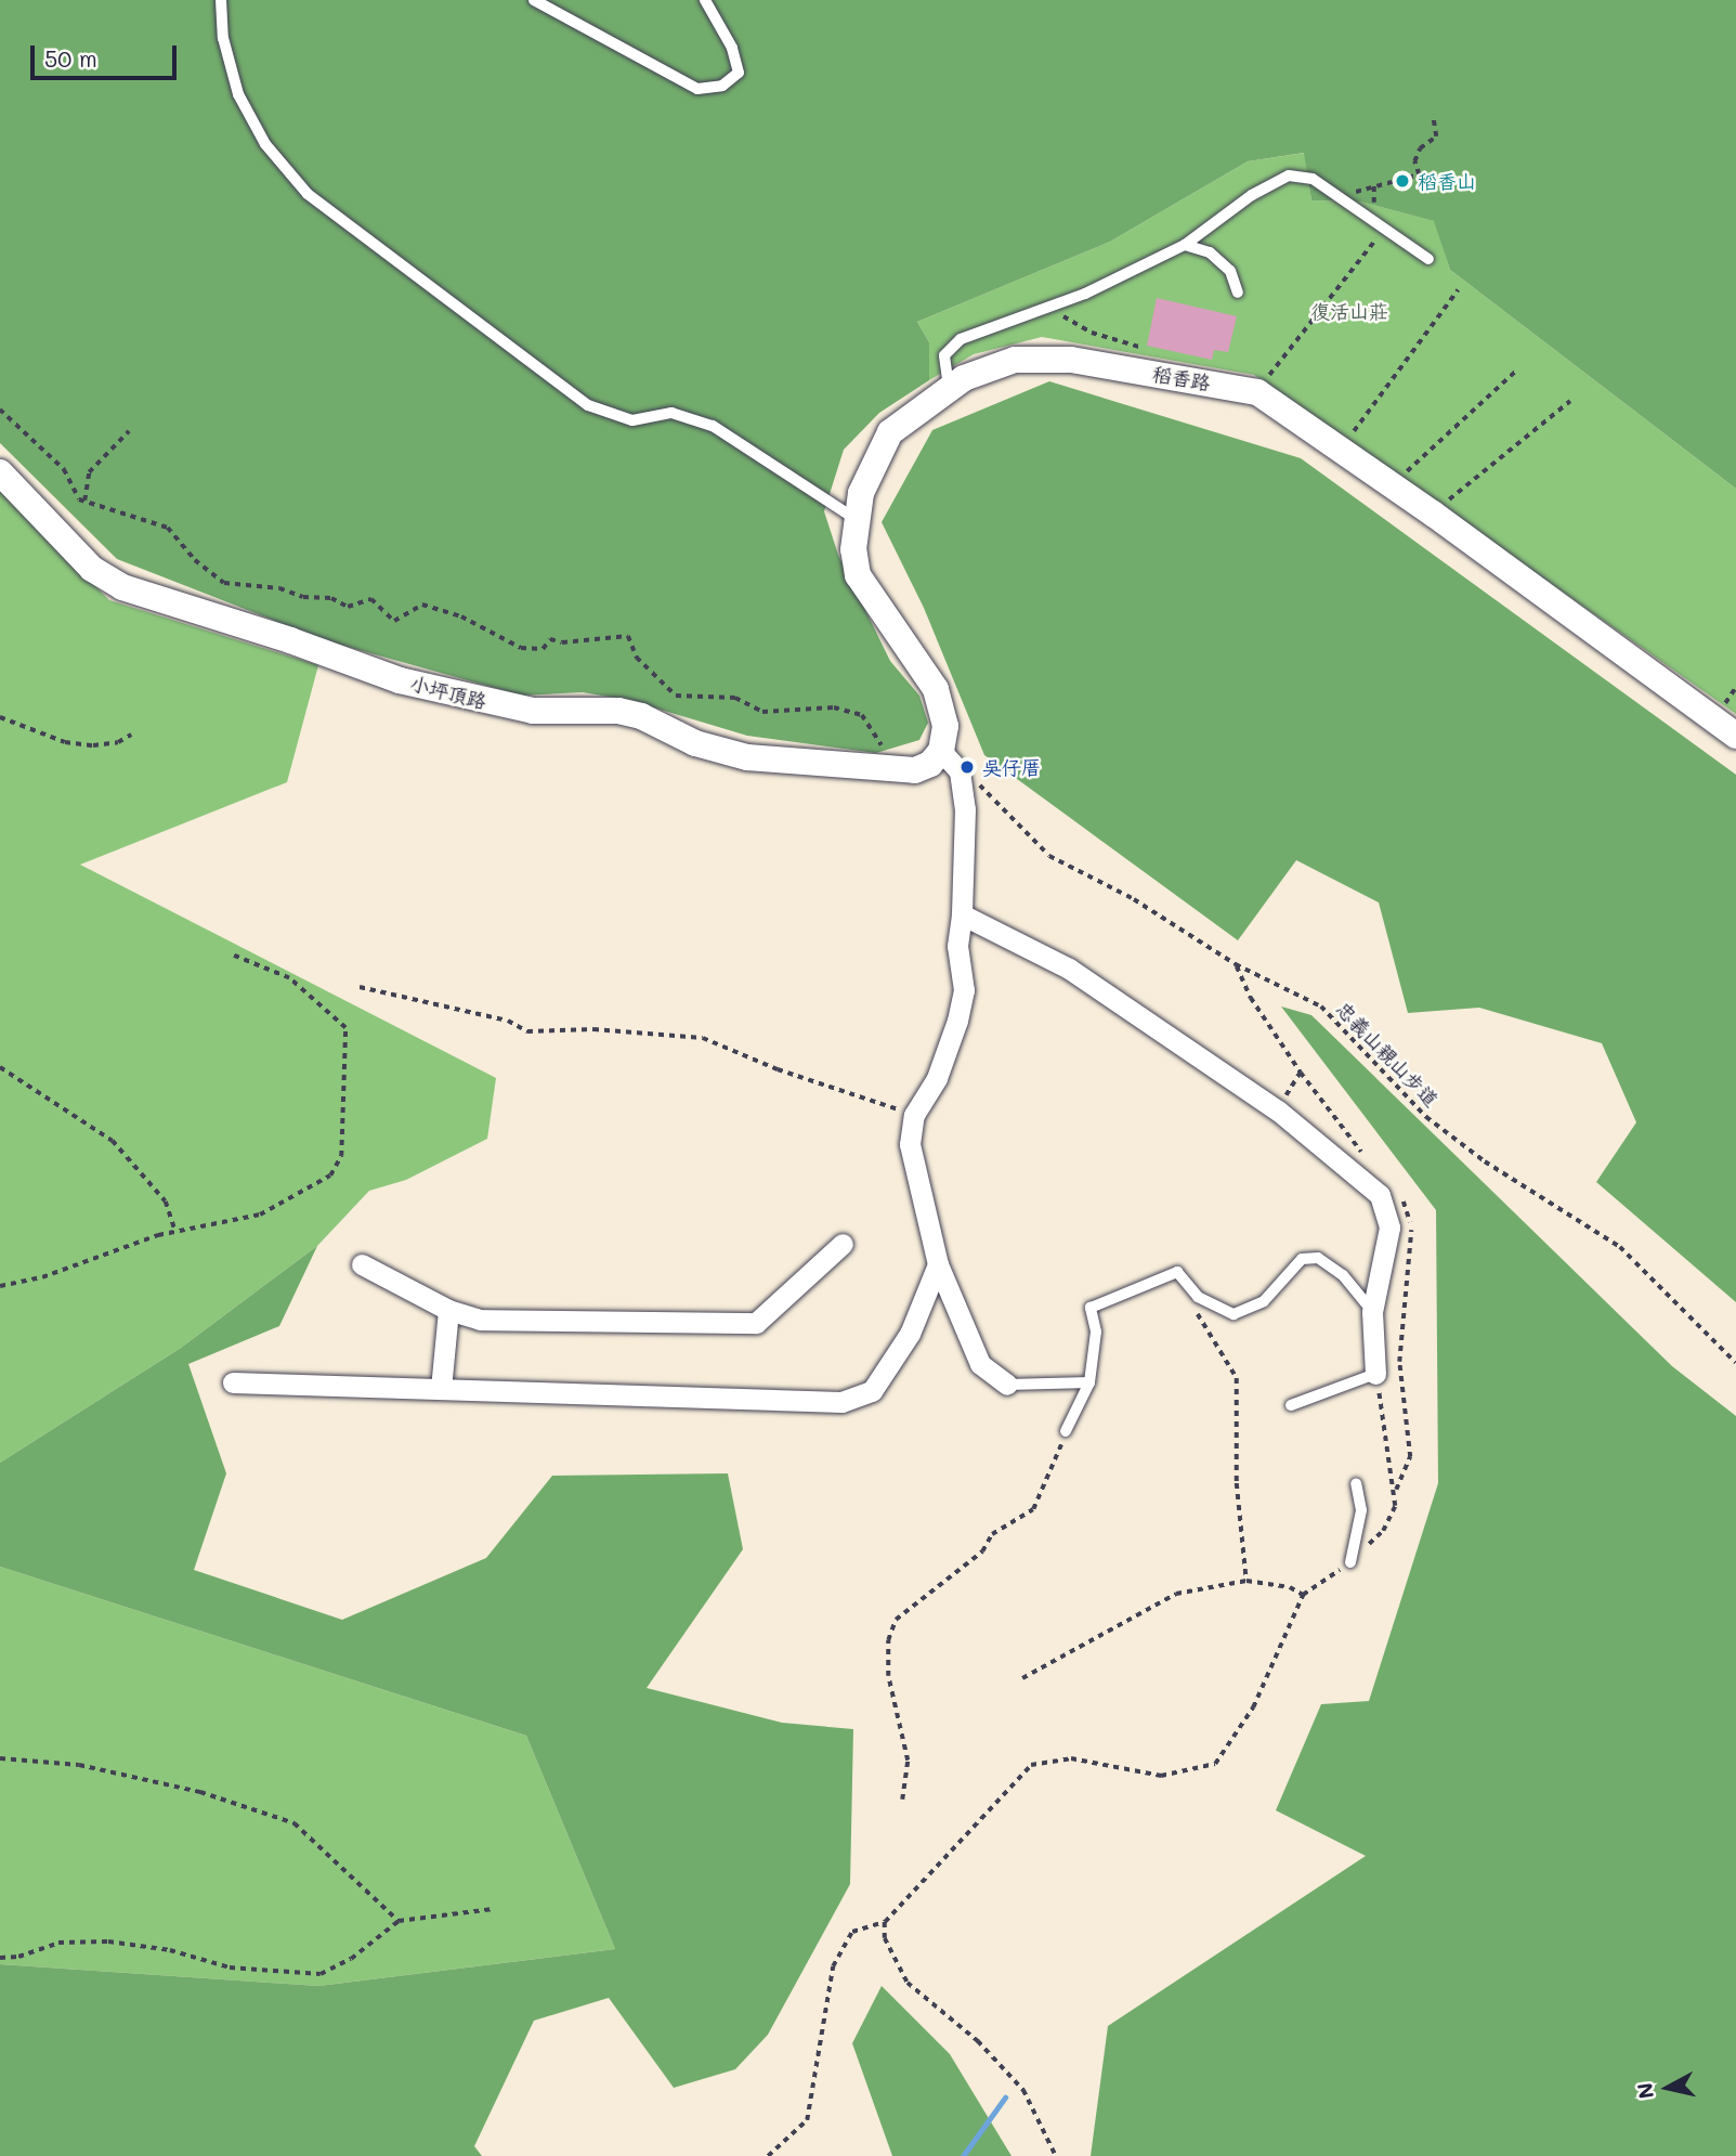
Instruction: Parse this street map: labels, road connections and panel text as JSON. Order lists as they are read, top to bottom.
{
  "streets": {
    "street": ["稻香路", "小坪頂路"],
    "path": ["忠義山親山步道"]
  },
  "crossings": [
    ["稻香路", "小坪頂路"]
  ],
  "parks": ["復活山莊"],
  "places": ["稻香山", "吳仔厝"],
  "scale_bar": "50 m",
  "north": "left"
}
